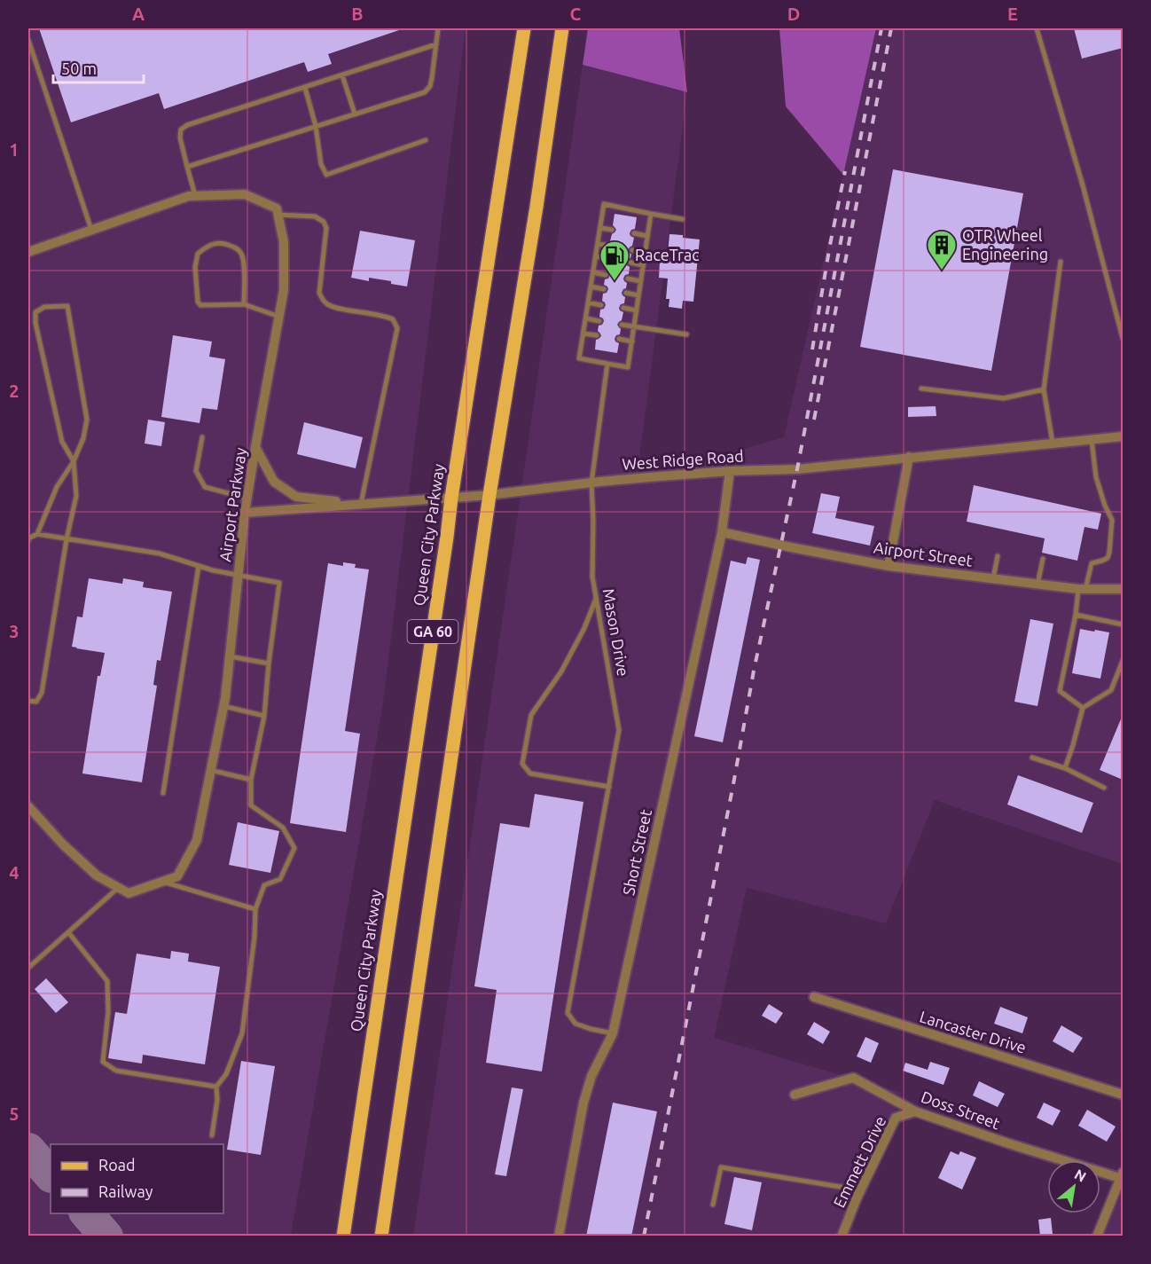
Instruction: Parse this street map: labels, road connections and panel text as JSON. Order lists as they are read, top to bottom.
{
  "streets": {
    "main road": ["Queen City Parkway", "GA 60"],
    "street": [
      "West Ridge Road",
      "Airport Parkway",
      "Airport Street",
      "Short Street",
      "Lancaster Drive",
      "Doss Street",
      "Emmett Drive"
    ],
    "lane": ["Mason Drive"]
  },
  "crossings": [
    ["West Ridge Road", "Airport Parkway"],
    ["West Ridge Road", "Queen City Parkway"],
    ["West Ridge Road", "GA 60"],
    ["West Ridge Road", "Mason Drive"],
    ["West Ridge Road", "Short Street"],
    ["Airport Street", "Short Street"],
    ["Mason Drive", "Short Street"],
    ["Doss Street", "Emmett Drive"]
  ],
  "places": {
    "building": ["OTR Wheel Engineering"],
    "fuel station": ["RaceTrac"]
  },
  "legend": ["Road", "Railway"],
  "scale_bar": "50 m",
  "north": "top right",
  "grid": {
    "columns": [
      "A",
      "B",
      "C",
      "D",
      "E"
    ],
    "rows": [
      "1",
      "2",
      "3",
      "4",
      "5"
    ]
  }
}
